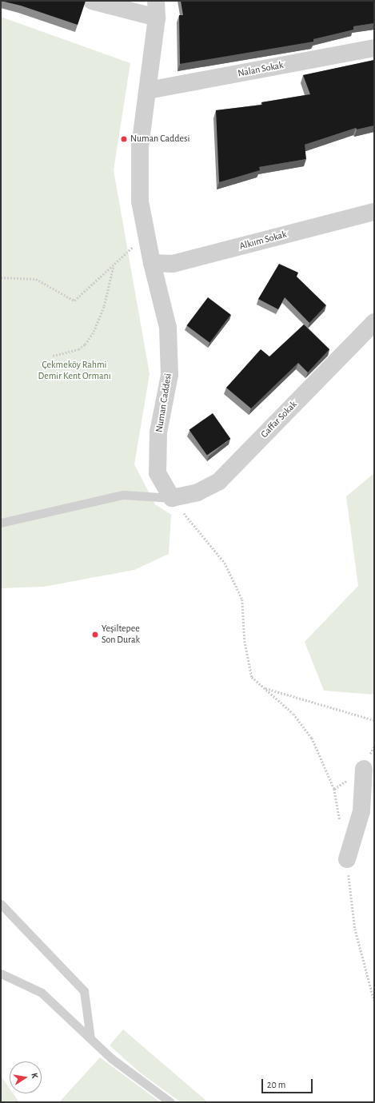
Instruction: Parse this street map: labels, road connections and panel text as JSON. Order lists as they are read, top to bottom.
{
  "streets": {
    "street": [
      "Nalan Sokak",
      "Alkıım Sokak",
      "Numan Caddesi",
      "Gaffar Sokak"
    ]
  },
  "crossings": [
    ["Nalan Sokak", "Numan Caddesi"],
    ["Alkıım Sokak", "Numan Caddesi"],
    ["Numan Caddesi", "Gaffar Sokak"]
  ],
  "parks": ["Çekmeköy Rahmi Demir Kent Ormanı"],
  "places": ["Numan Caddesi", "Yeşiltepee Son Durak"],
  "scale_bar": "20 m",
  "north": "right"
}
